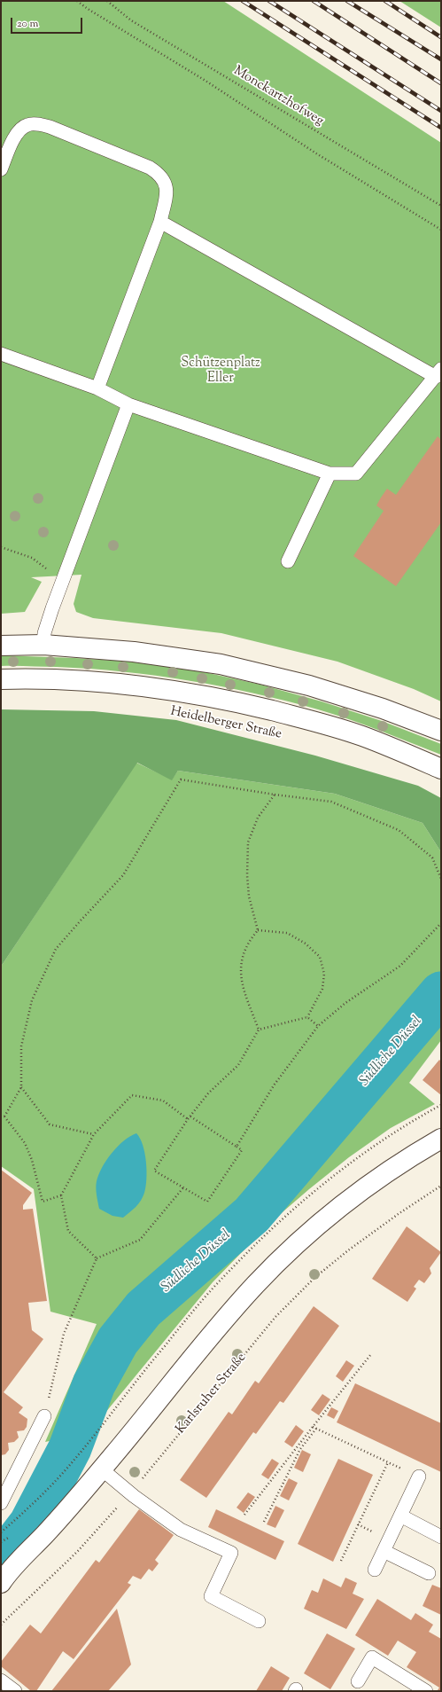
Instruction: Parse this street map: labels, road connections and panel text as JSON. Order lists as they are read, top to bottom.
{
  "streets": {
    "main road": ["Heidelberger Straße"],
    "path": ["Monckartzhofweg", "Karlsruher Straße"]
  },
  "water": ["Südliche Düssel"],
  "parks": ["Schützenplatz Eller"],
  "scale_bar": "20 m"
}
